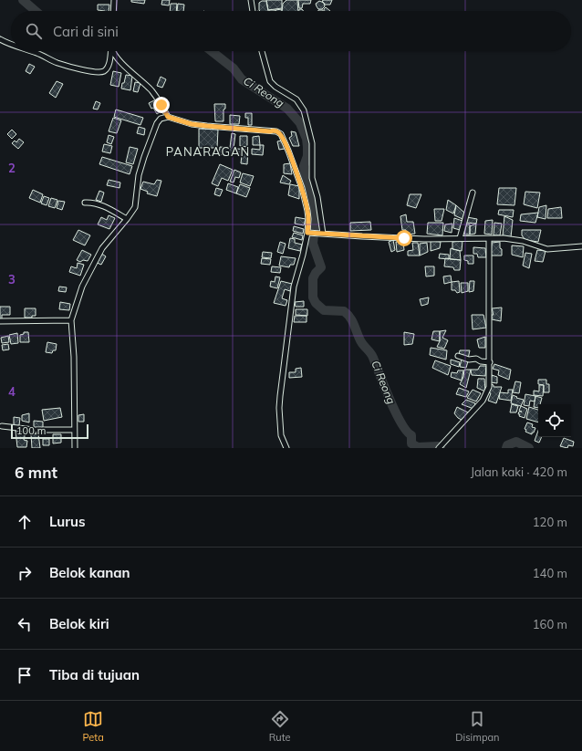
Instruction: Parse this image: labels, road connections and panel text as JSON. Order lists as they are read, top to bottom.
{
  "districts": ["PANARAGAN"],
  "water": ["Ci Reong"],
  "scale_bar": "100 m",
  "page": {
    "search": "Cari di sini",
    "scale": "100 m",
    "heading": ["6 mnt", "Jalan kaki · 420 m"],
    "list": [
      ["Lurus", "120 m"],
      ["Belok kanan", "140 m"],
      ["Belok kiri", "160 m"],
      "Tiba di tujuan"
    ],
    "nav": ["Peta", "Rute", "Disimpan"]
  },
  "grid": {
    "rows": ["2", "3", "4"]
  }
}
